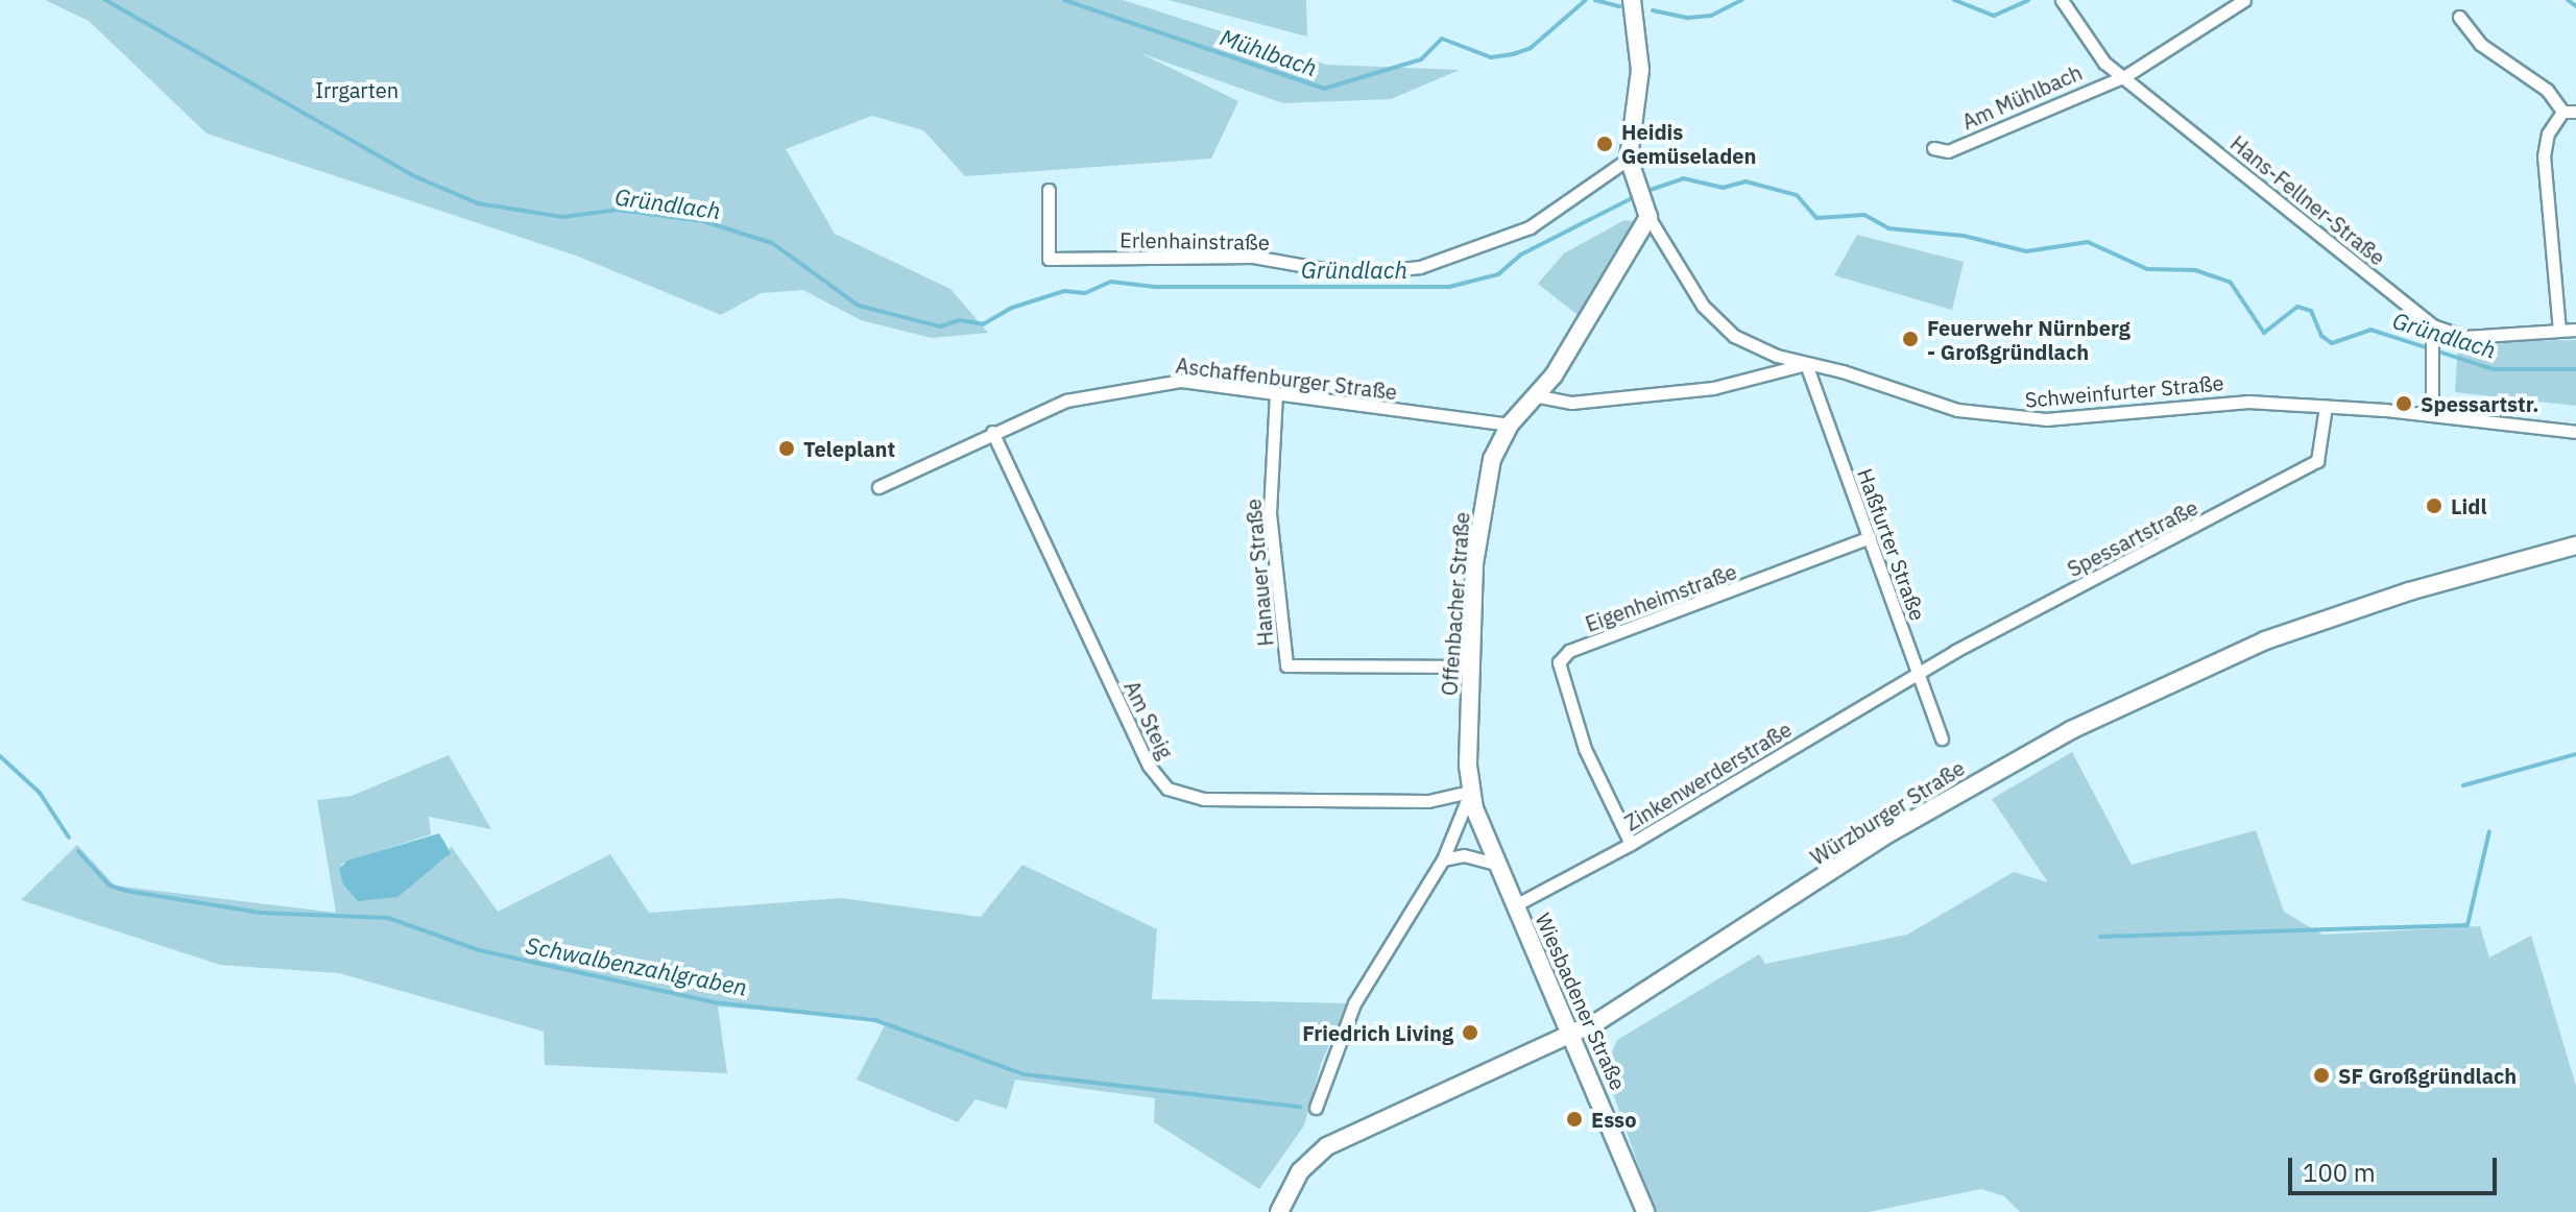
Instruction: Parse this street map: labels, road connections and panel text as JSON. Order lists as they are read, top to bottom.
{
  "streets": {
    "main road": ["Offenbacher Straße", "Würzburger Straße", "Wiesbadener Straße"],
    "street": [
      "Am Mühlbach",
      "Hans-Fellner-Straße",
      "Erlenhainstraße",
      "Aschaffenburger Straße",
      "Schweinfurter Straße",
      "Spessartstraße",
      "Haßfurter Straße",
      "Hanauer Straße",
      "Eigenheimstraße",
      "Am Steig",
      "Zinkenwerderstraße"
    ]
  },
  "crossings": [
    ["Am Mühlbach", "Hans-Fellner-Straße"],
    ["Aschaffenburger Straße", "Hanauer Straße"],
    ["Aschaffenburger Straße", "Offenbacher Straße"],
    ["Aschaffenburger Straße", "Am Steig"],
    ["Schweinfurter Straße", "Spessartstraße"],
    ["Schweinfurter Straße", "Haßfurter Straße"],
    ["Schweinfurter Straße", "Offenbacher Straße"],
    ["Spessartstraße", "Haßfurter Straße"],
    ["Spessartstraße", "Zinkenwerderstraße"],
    ["Haßfurter Straße", "Eigenheimstraße"],
    ["Haßfurter Straße", "Zinkenwerderstraße"],
    ["Hanauer Straße", "Offenbacher Straße"],
    ["Eigenheimstraße", "Zinkenwerderstraße"],
    ["Offenbacher Straße", "Am Steig"],
    ["Offenbacher Straße", "Wiesbadener Straße"],
    ["Am Steig", "Wiesbadener Straße"],
    ["Zinkenwerderstraße", "Wiesbadener Straße"],
    ["Würzburger Straße", "Wiesbadener Straße"]
  ],
  "water": ["Mühlbach", "Gründlach", "Schwalbenzahlgraben"],
  "parks": ["Irrgarten"],
  "places": [
    "Heidis Gemüseladen",
    "Feuerwehr Nürnberg - Großgründlach",
    "Spessartstr.",
    "Teleplant",
    "Lidl",
    "Friedrich Living",
    "SF Großgründlach",
    "Esso"
  ],
  "scale_bar": "100 m"
}
